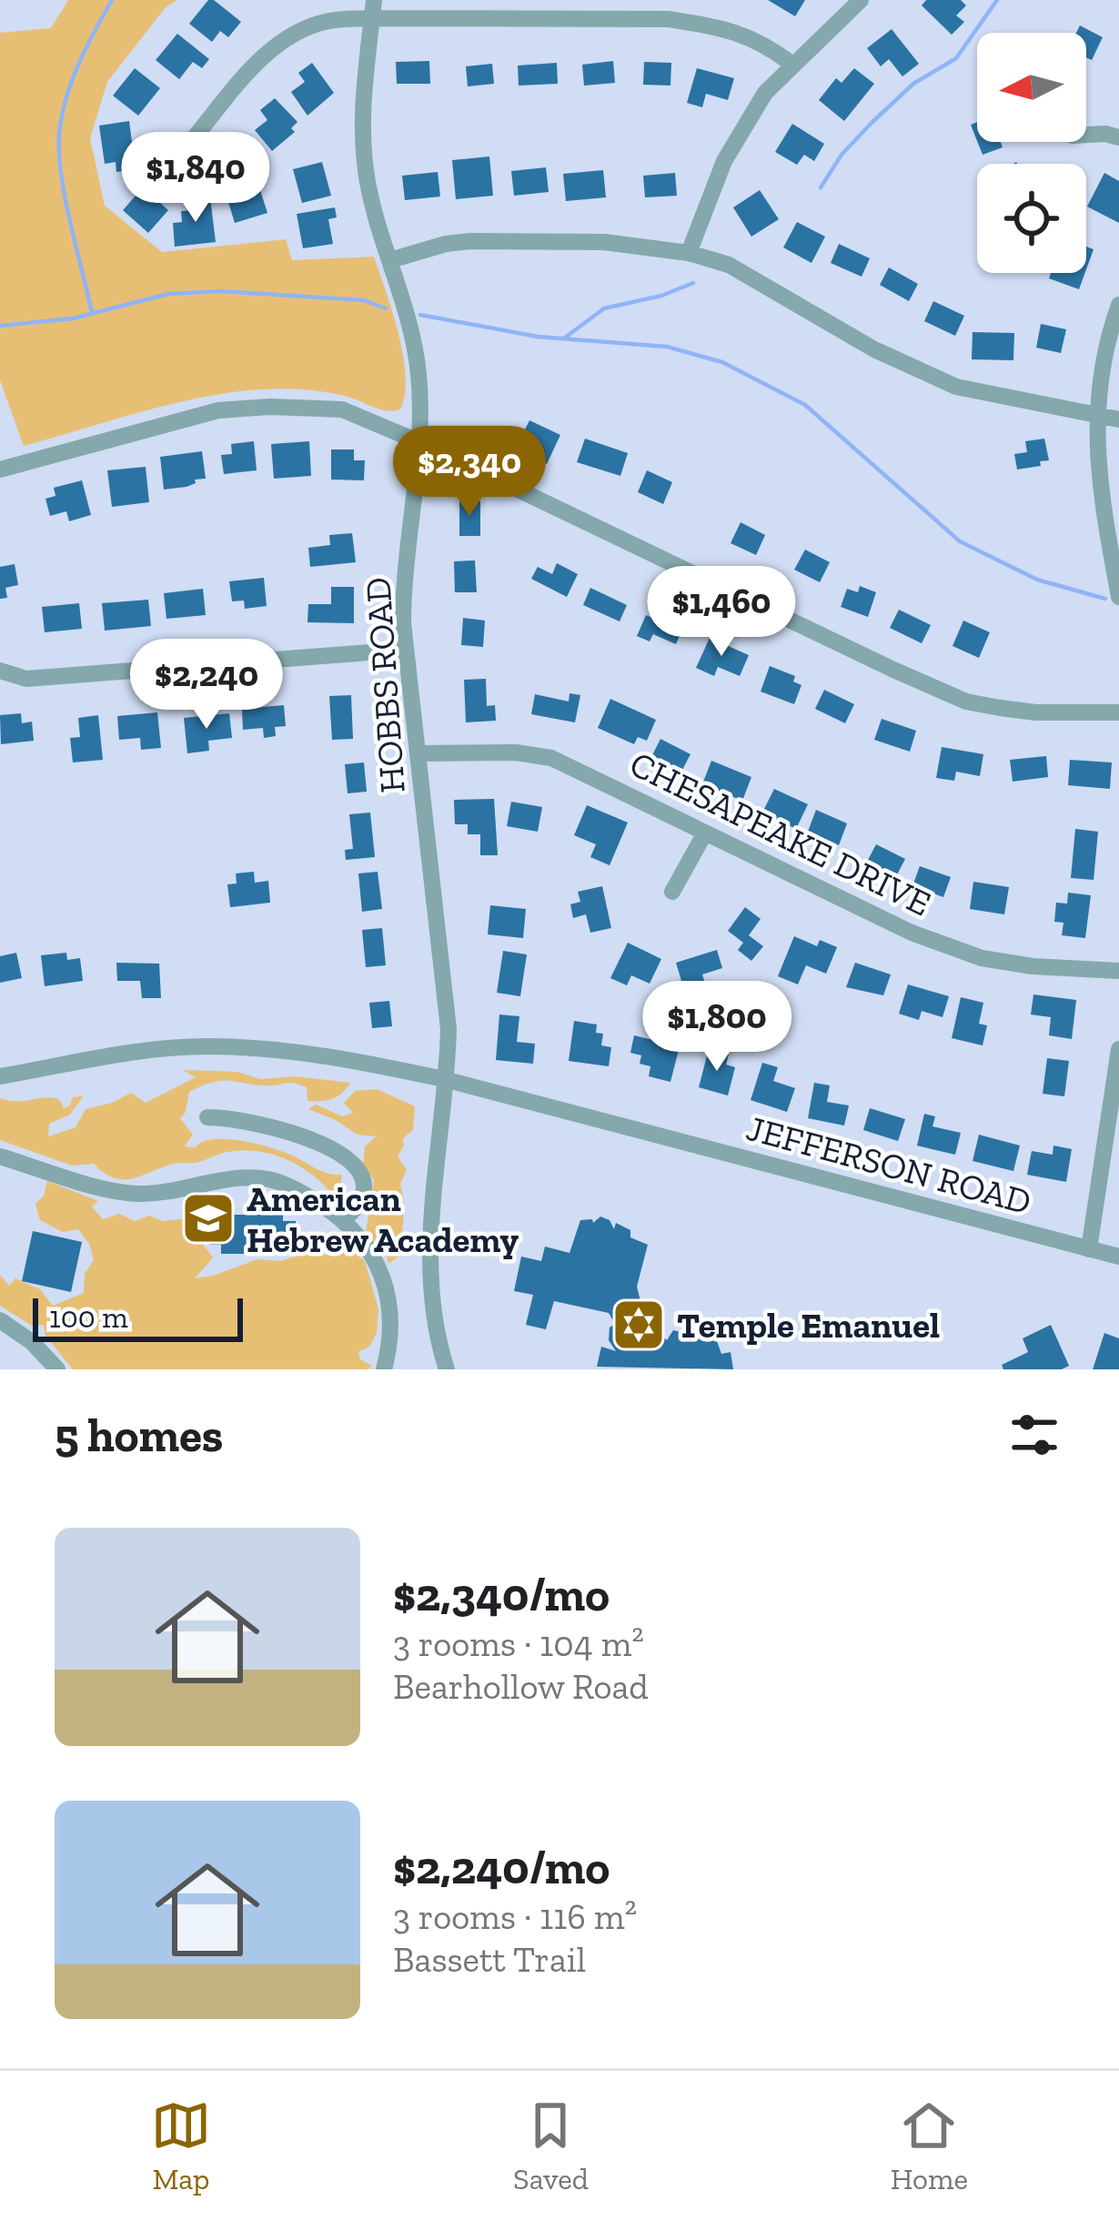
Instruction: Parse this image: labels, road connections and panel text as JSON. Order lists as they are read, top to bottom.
{
  "streets": {
    "street": ["HOBBS ROAD", "CHESAPEAKE DRIVE", "JEFFERSON ROAD"]
  },
  "crossings": [
    ["HOBBS ROAD", "CHESAPEAKE DRIVE"],
    ["HOBBS ROAD", "JEFFERSON ROAD"]
  ],
  "places": {
    "school or university": ["American Hebrew Academy"],
    "synagogue": ["Temple Emanuel"]
  },
  "scale_bar": "100 m",
  "north": "left",
  "page": {
    "price": [
      "$1,840",
      "$2,340",
      "$1,460",
      "$2,240",
      "$1,800"
    ],
    "scale": "100 m",
    "heading": "5 homes",
    "list": [
      {
        "name": "$2,340/mo",
        "note": "3 rooms · 104 m² · Bearhollow Road"
      },
      {
        "name": "$2,240/mo",
        "note": "3 rooms · 116 m² · Bassett Trail"
      }
    ],
    "tabs": ["Map", "Saved", "Home"]
  }
}
